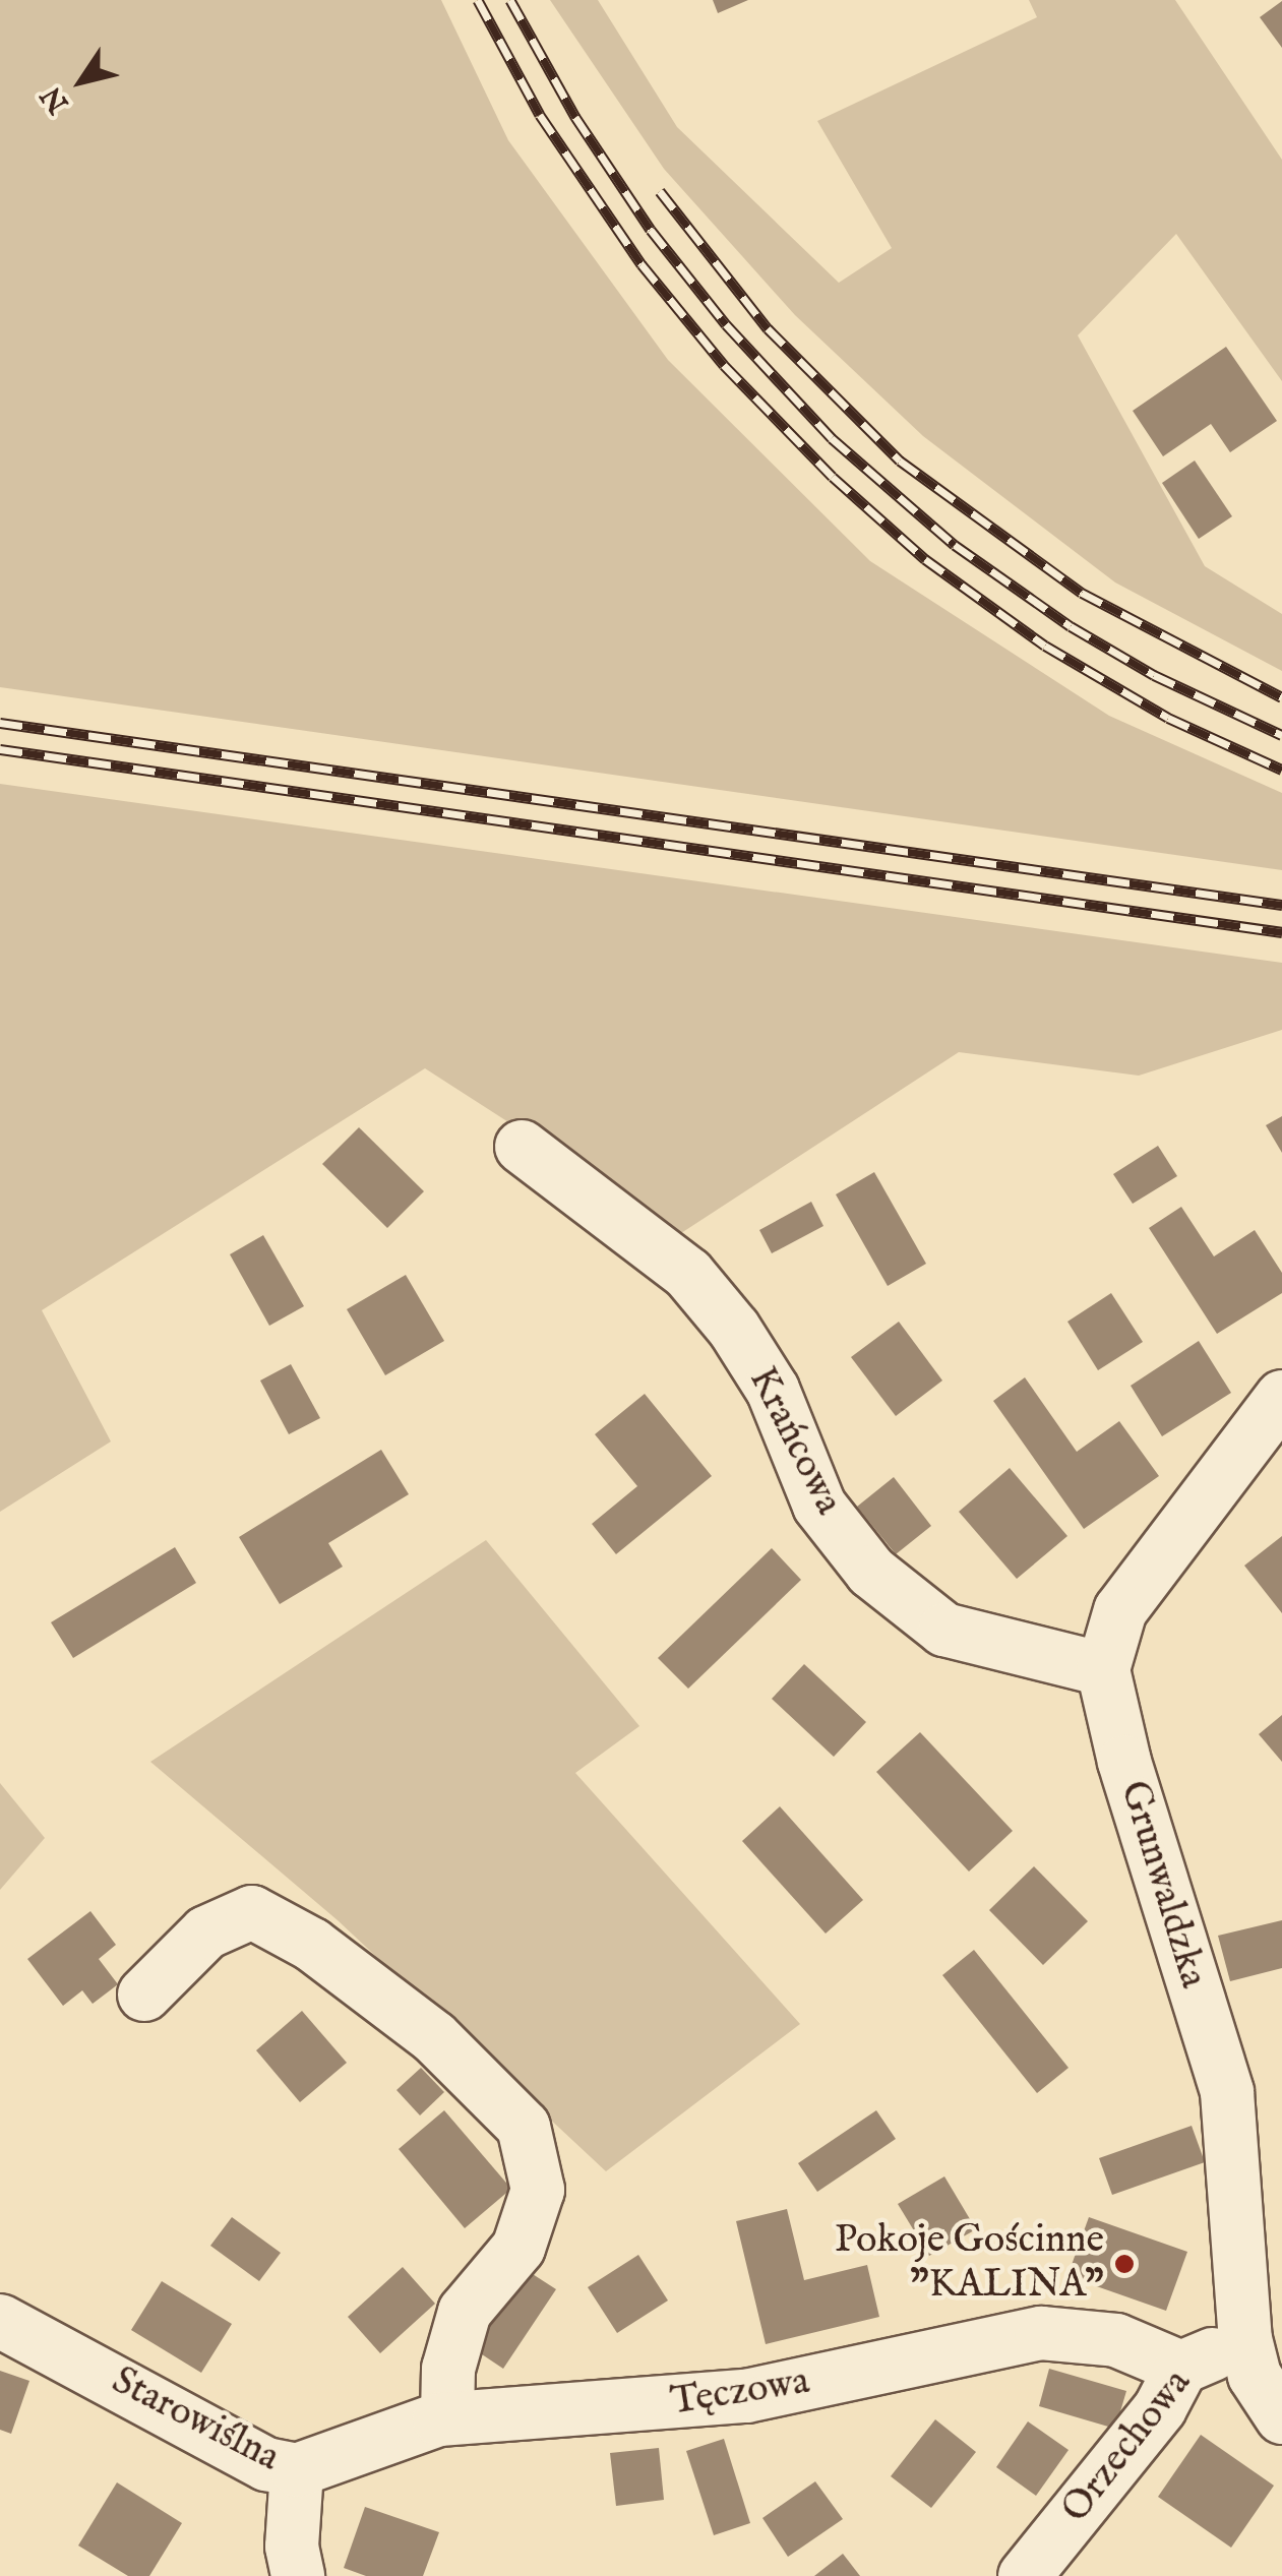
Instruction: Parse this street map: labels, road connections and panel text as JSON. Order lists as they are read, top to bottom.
{
  "streets": {
    "street": [
      "Krańcowa",
      "Grunwaldzka",
      "Tęczowa",
      "Starowiślna",
      "Orzechowa"
    ]
  },
  "crossings": [
    ["Krańcowa", "Grunwaldzka"],
    ["Grunwaldzka", "Orzechowa"],
    ["Tęczowa", "Starowiślna"],
    ["Tęczowa", "Orzechowa"]
  ],
  "places": ["Pokoje Gościnne \"KALINA\""],
  "north": "bottom left"
}
